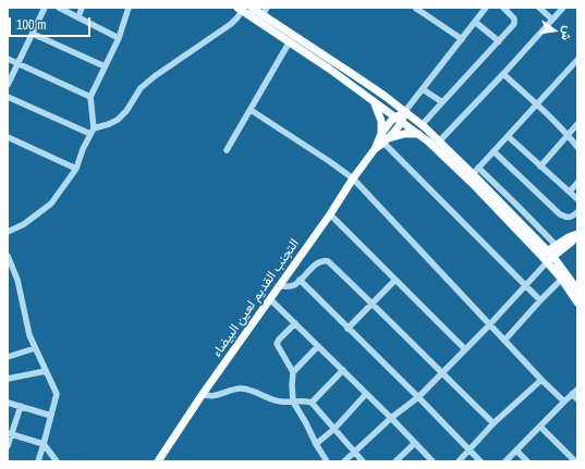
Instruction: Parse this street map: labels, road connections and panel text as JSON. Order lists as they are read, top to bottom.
{
  "streets": {
    "main road": ["التجنب القديم لعين البيضاء"]
  },
  "scale_bar": "100 m",
  "north": "right"
}
